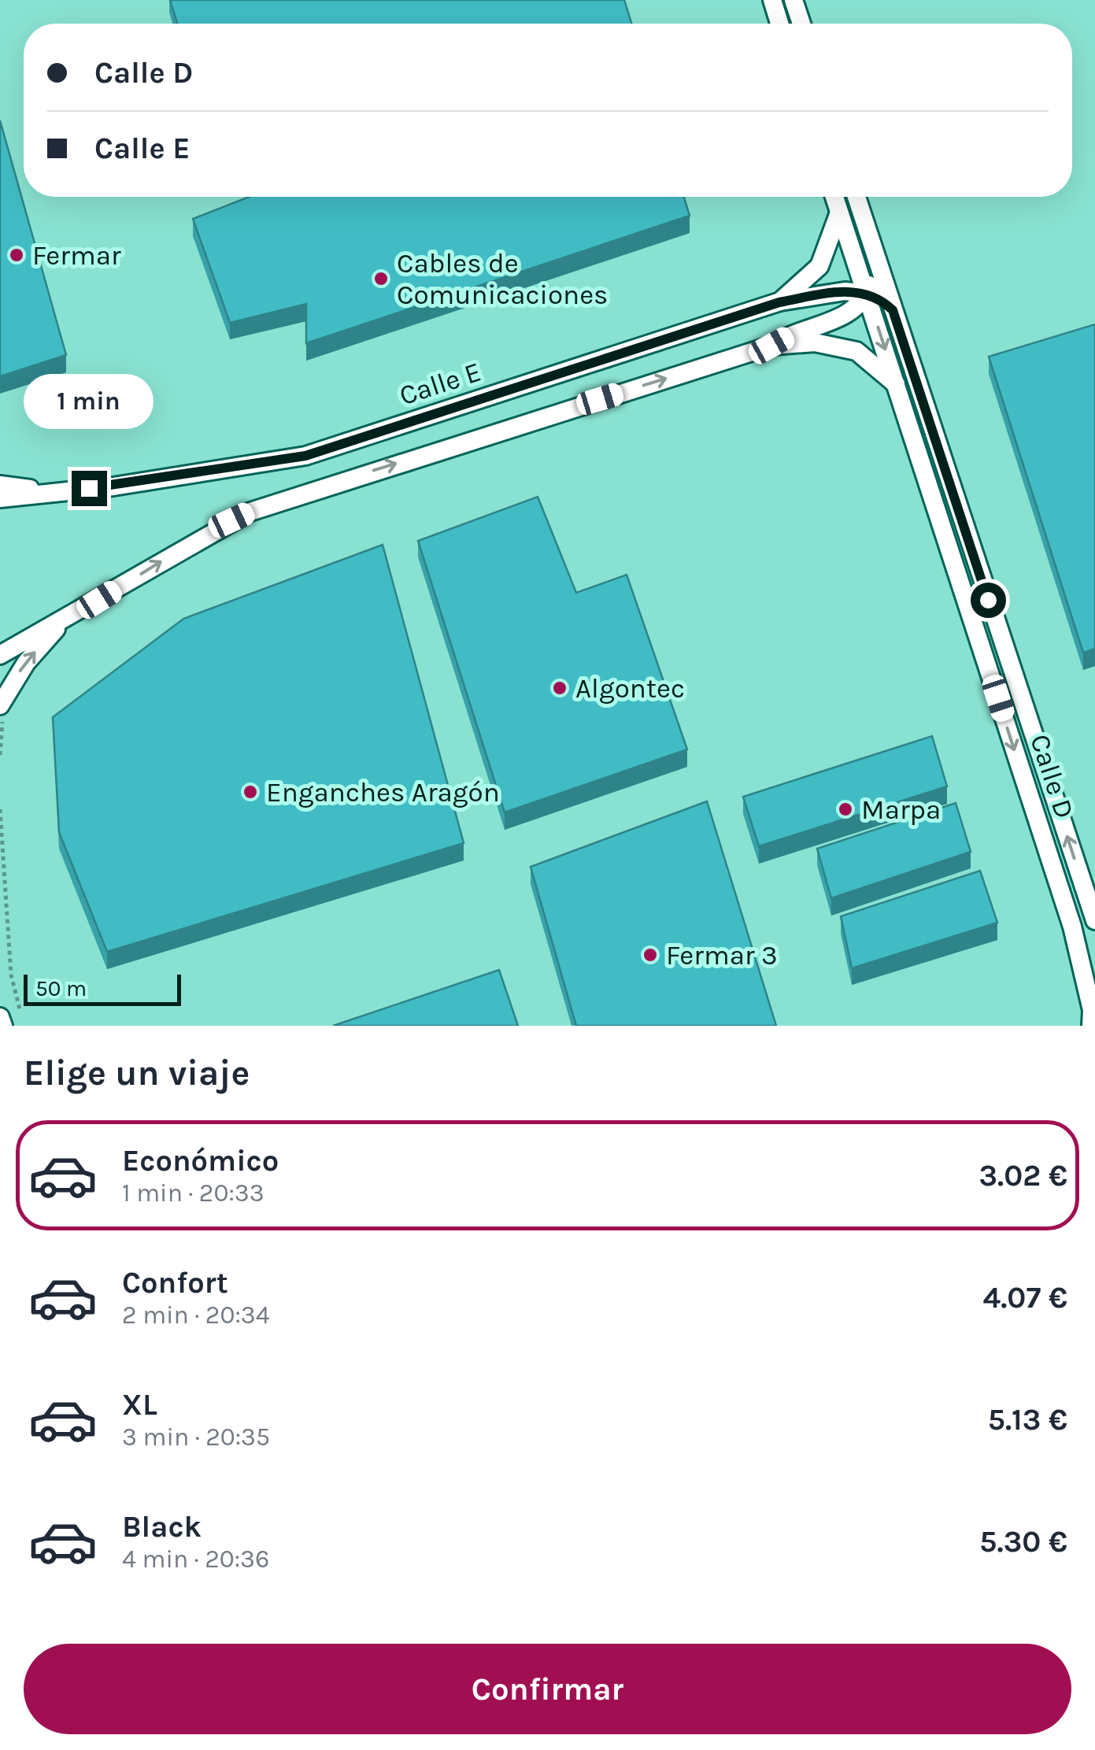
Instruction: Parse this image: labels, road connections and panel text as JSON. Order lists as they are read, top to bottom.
{
  "streets": {
    "street": ["Calle E", "Calle D"]
  },
  "crossings": [
    ["Calle E", "Calle D"]
  ],
  "places": [
    "Fermar",
    "Cables de Comunicaciones",
    "Algontec",
    "Enganches Aragón",
    "Marpa",
    "Fermar 3"
  ],
  "scale_bar": "50 m",
  "page": {
    "banner": ["Calle D", "Calle E"],
    "bubble": "1 min",
    "scale": "50 m",
    "heading": "Elige un viaje",
    "list": [
      {
        "name": "Económico",
        "note": "1 min · 20:33",
        "value": "3.02 €"
      },
      {
        "name": "Confort",
        "note": "2 min · 20:34",
        "value": "4.07 €"
      },
      {
        "name": "XL",
        "note": "3 min · 20:35",
        "value": "5.13 €"
      },
      {
        "name": "Black",
        "note": "4 min · 20:36",
        "value": "5.30 €"
      }
    ],
    "buttons": "Confirmar"
  }
}
